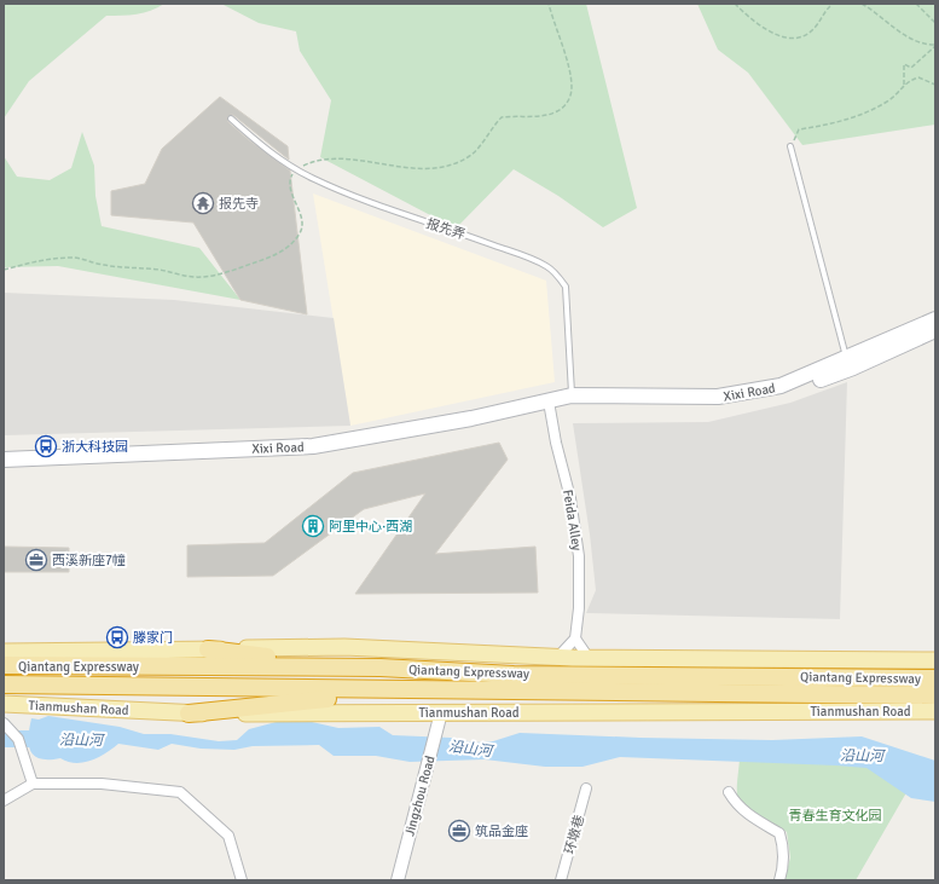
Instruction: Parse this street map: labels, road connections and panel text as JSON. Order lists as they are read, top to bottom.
{
  "streets": {
    "highway": ["Qiantang Expressway"],
    "main road": ["Xixi Road", "Tianmushan Road"],
    "street": ["Feida Alley", "Jingzhou Road", "环墩巷"],
    "lane": ["报先弄"]
  },
  "crossings": [
    ["报先弄", "Xixi Road"],
    ["Xixi Road", "Feida Alley"],
    ["Tianmushan Road", "Jingzhou Road"]
  ],
  "water": ["沿山河"],
  "parks": ["青春生育文化园"],
  "places": {
    "temple": ["报先寺"],
    "bus stop": ["浙大科技园", "滕家门"],
    "building": ["阿里中心·西湖"],
    "office": ["西溪新座7幢", "筑品金座"]
  }
}
